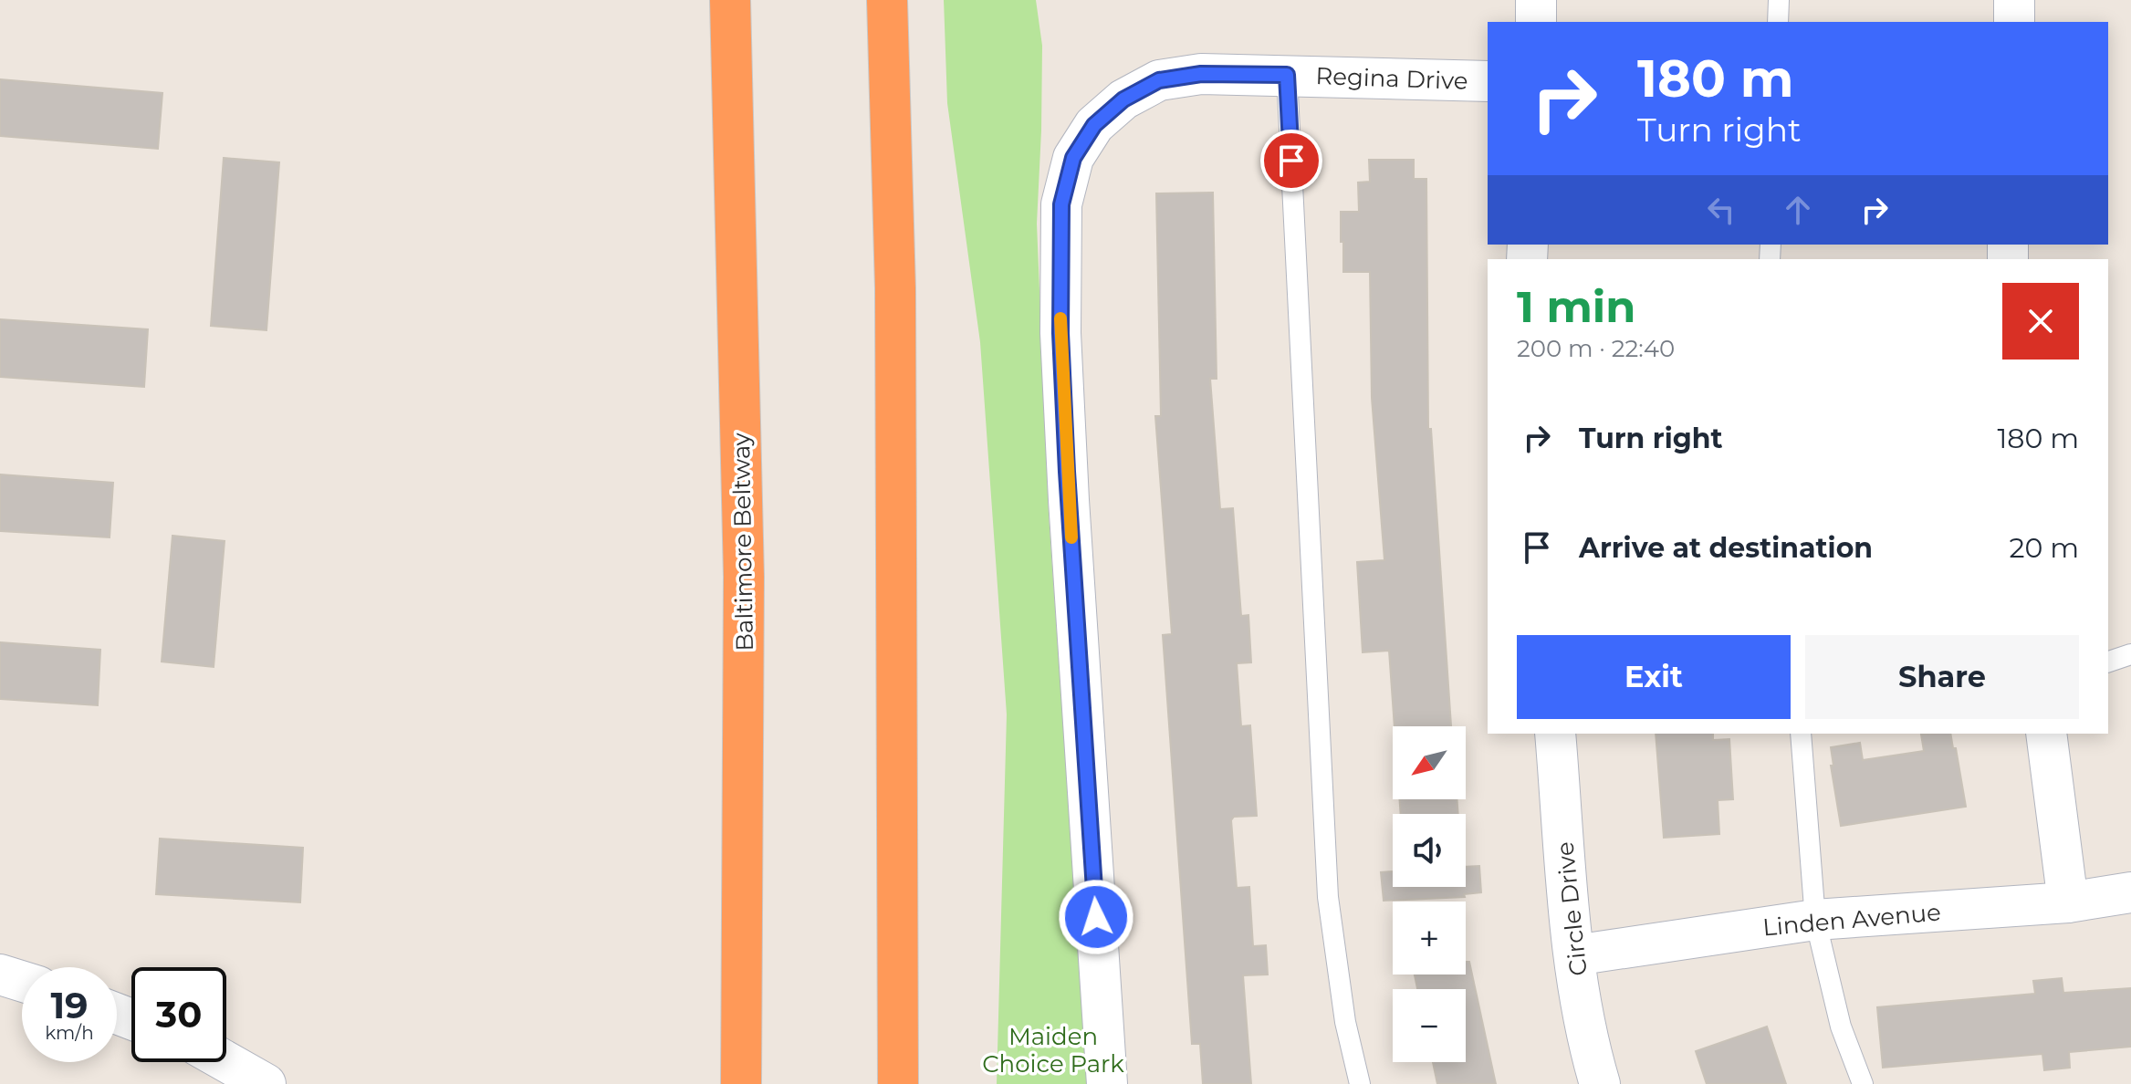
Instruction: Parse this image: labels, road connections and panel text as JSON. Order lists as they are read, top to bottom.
{
  "streets": {
    "highway": ["Baltimore Beltway"],
    "street": ["Regina Drive", "Circle Drive", "Linden Avenue"]
  },
  "crossings": [
    ["Circle Drive", "Linden Avenue"]
  ],
  "parks": ["Maiden Choice Park"],
  "north": "bottom left",
  "page": {
    "turn": ["180 m", "Turn right"],
    "heading": ["1 min", "200 m · 22:40"],
    "list": [
      {
        "name": "Turn right",
        "value": "180 m"
      },
      {
        "name": "Arrive at destination",
        "value": "20 m"
      }
    ],
    "buttons": ["Exit", "Share"],
    "map_buttons": ["+", "−"],
    "speed": "19 km/h",
    "limit": "30"
  }
}
